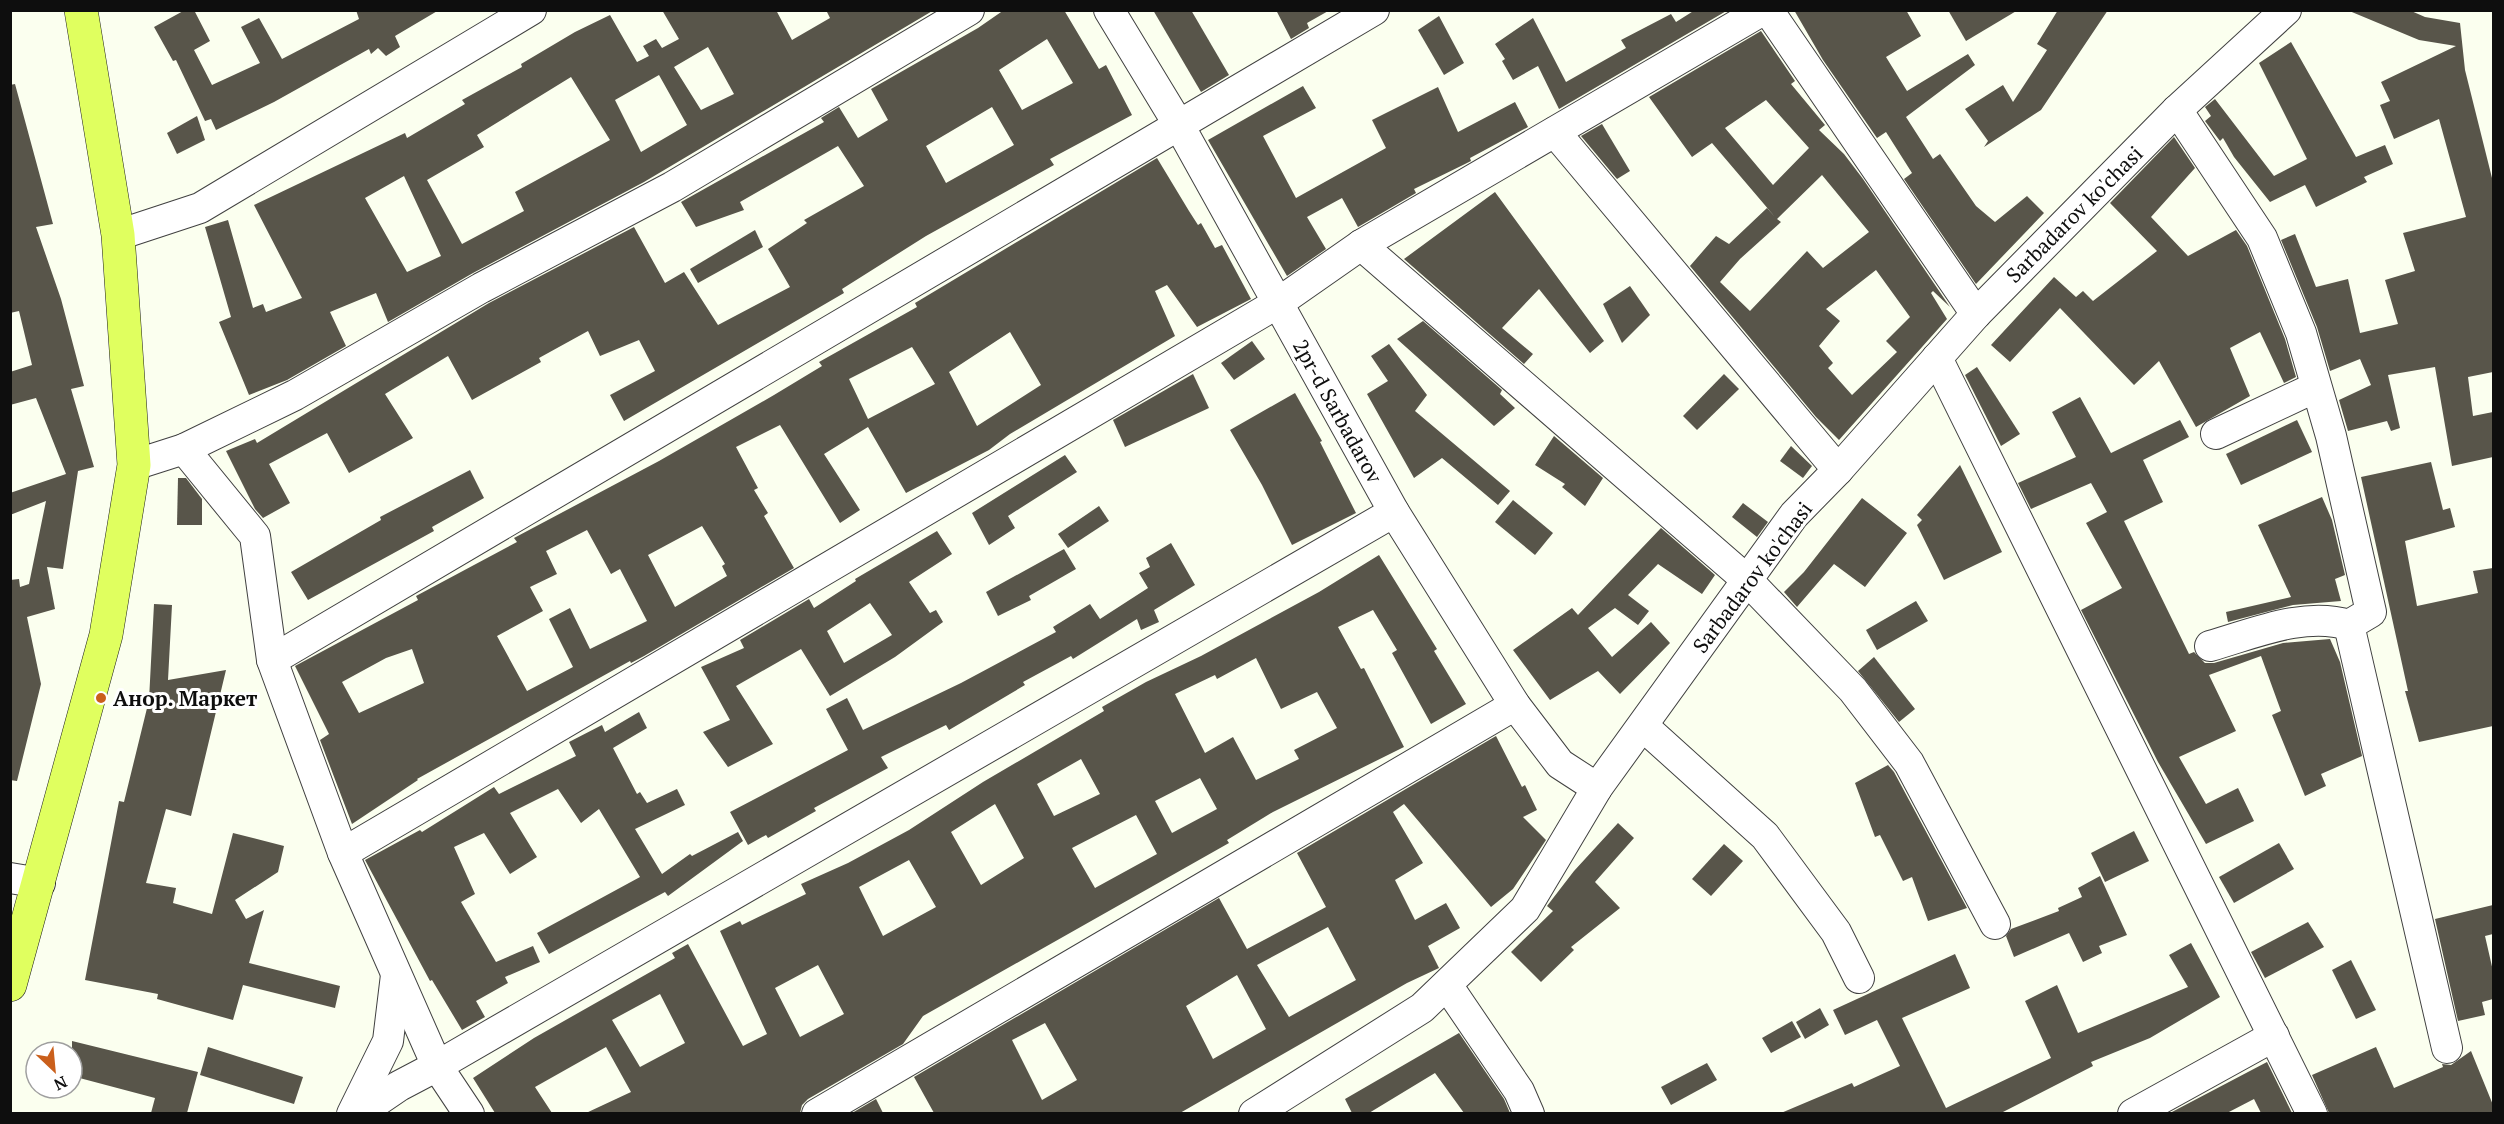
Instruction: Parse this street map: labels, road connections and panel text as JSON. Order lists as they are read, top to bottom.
{
  "streets": {
    "street": ["Sarbadarov ko'chasi", "2pr-d Sarbadarov"]
  },
  "crossings": [
    ["Sarbadarov ko'chasi", "2pr-d Sarbadarov"]
  ],
  "places": ["Анор. Маркет"],
  "north": "bottom right"
}
